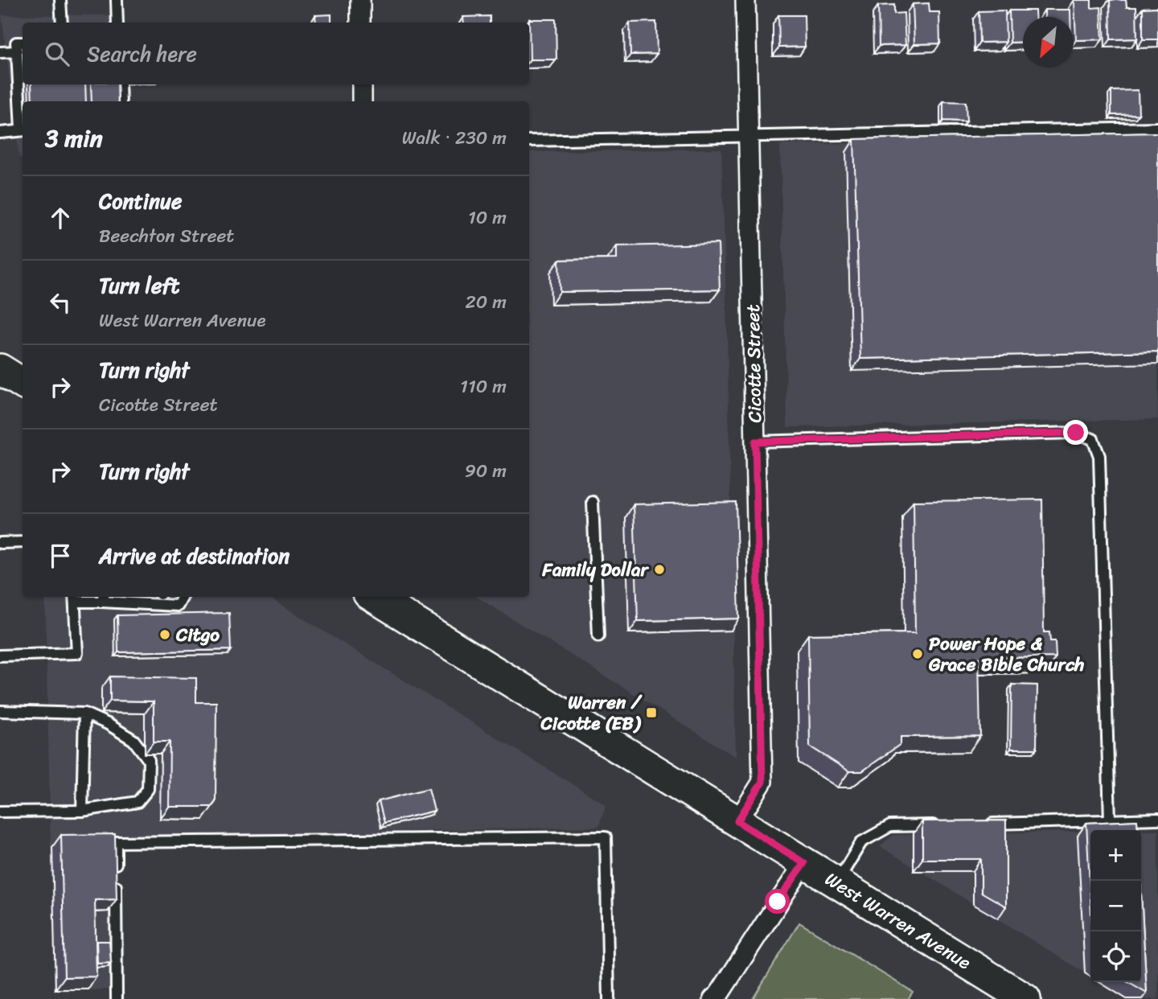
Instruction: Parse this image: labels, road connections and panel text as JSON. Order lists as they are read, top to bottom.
{
  "streets": {
    "main road": ["West Warren Avenue"],
    "street": ["Cicotte Street"]
  },
  "crossings": [
    ["Cicotte Street", "West Warren Avenue"]
  ],
  "places": {
    "other": ["Family Dollar", "Citgo", "Power Hope & Grace Bible Church"],
    "transit": ["Warren / Cicotte (EB)"]
  },
  "north": "bottom left",
  "page": {
    "search": "Search here",
    "heading": ["3 min", "Walk · 230 m"],
    "list": [
      ["Continue", "Beechton Street", "10 m"],
      ["Turn left", "West Warren Avenue", "20 m"],
      ["Turn right", "Cicotte Street", "110 m"],
      ["Turn right", "90 m"],
      "Arrive at destination"
    ],
    "map_buttons": ["+", "−"]
  }
}
